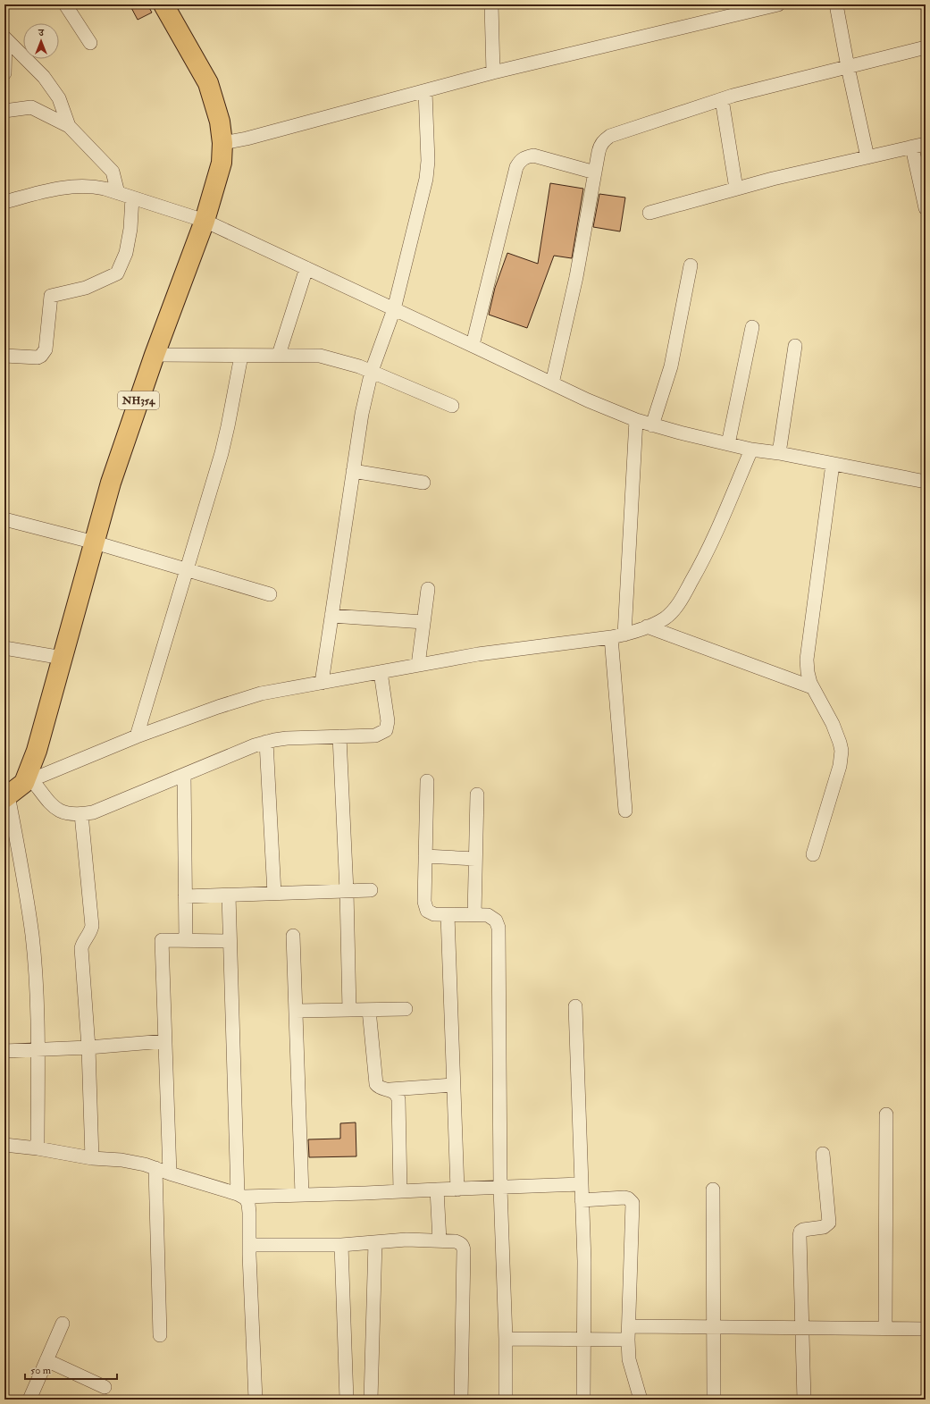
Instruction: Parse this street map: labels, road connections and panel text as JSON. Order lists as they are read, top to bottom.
{
  "streets": {
    "highway": ["NH354"]
  },
  "scale_bar": "50 m",
  "north": "top"
}
